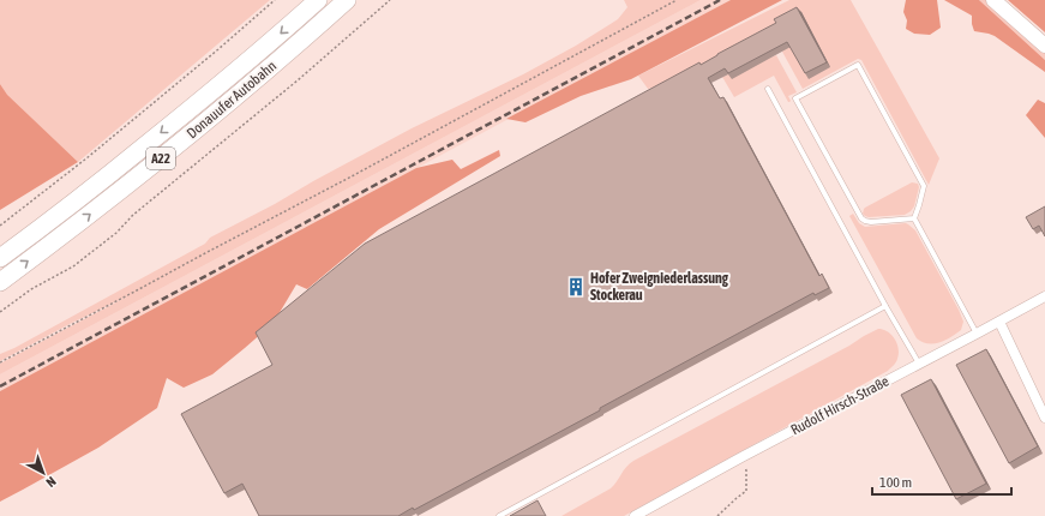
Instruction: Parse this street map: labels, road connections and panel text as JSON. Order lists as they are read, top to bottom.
{
  "streets": {
    "highway": ["Donauufer Autobahn", "A22"],
    "street": ["Rudolf Hirsch-Straße"]
  },
  "places": {
    "building": ["Hofer Zweigniederlassung Stockerau"]
  },
  "scale_bar": "100 m",
  "north": "bottom right"
}
